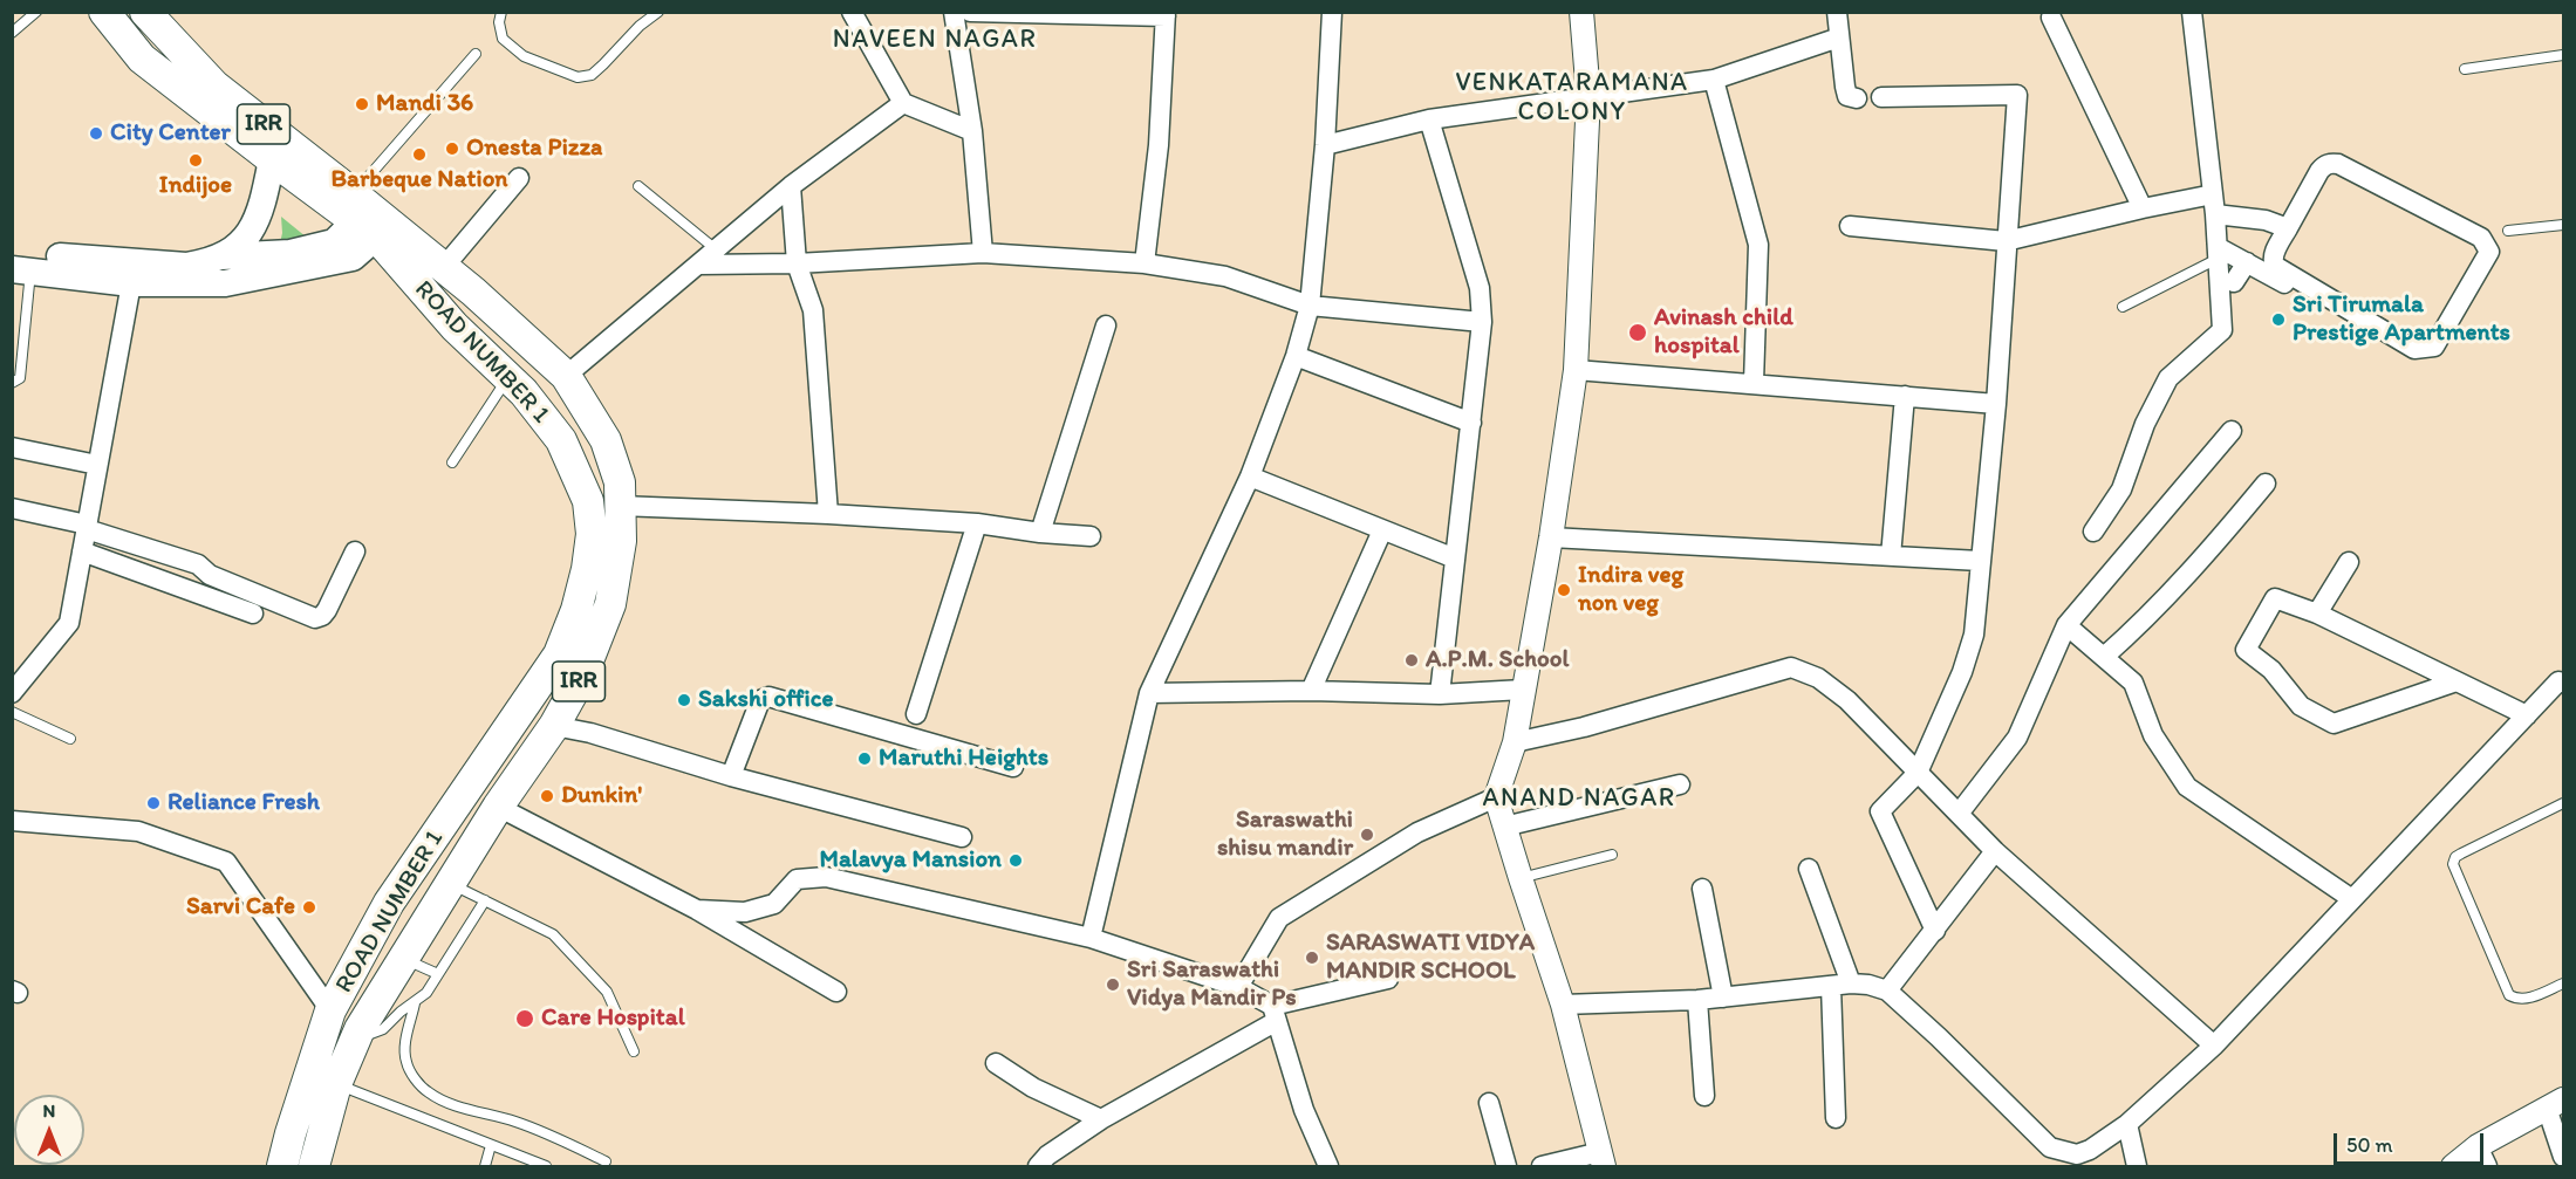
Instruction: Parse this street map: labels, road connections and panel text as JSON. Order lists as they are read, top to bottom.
{
  "streets": {
    "main road": ["IRR", "ROAD NUMBER 1"]
  },
  "districts": ["NAVEEN NAGAR", "VENKATARAMANA COLONY", "ANAND NAGAR"],
  "places": [
    "Mandi 36",
    "City Center",
    "Onesta Pizza",
    "Barbeque Nation",
    "Indijoe",
    "Sri Tirumala Prestige Apartments",
    "Avinash child hospital",
    "Indira veg non veg",
    "A.P.M. School",
    "Sakshi office",
    "Maruthi Heights",
    "Dunkin'",
    "Reliance Fresh",
    "Saraswathi shisu mandir",
    "Malavya Mansion",
    "Sarvi Cafe",
    "SARASWATI VIDYA MANDIR SCHOOL",
    "Sri Saraswathi Vidya Mandir Ps",
    "Care Hospital"
  ],
  "scale_bar": "50 m",
  "north": "top"
}
